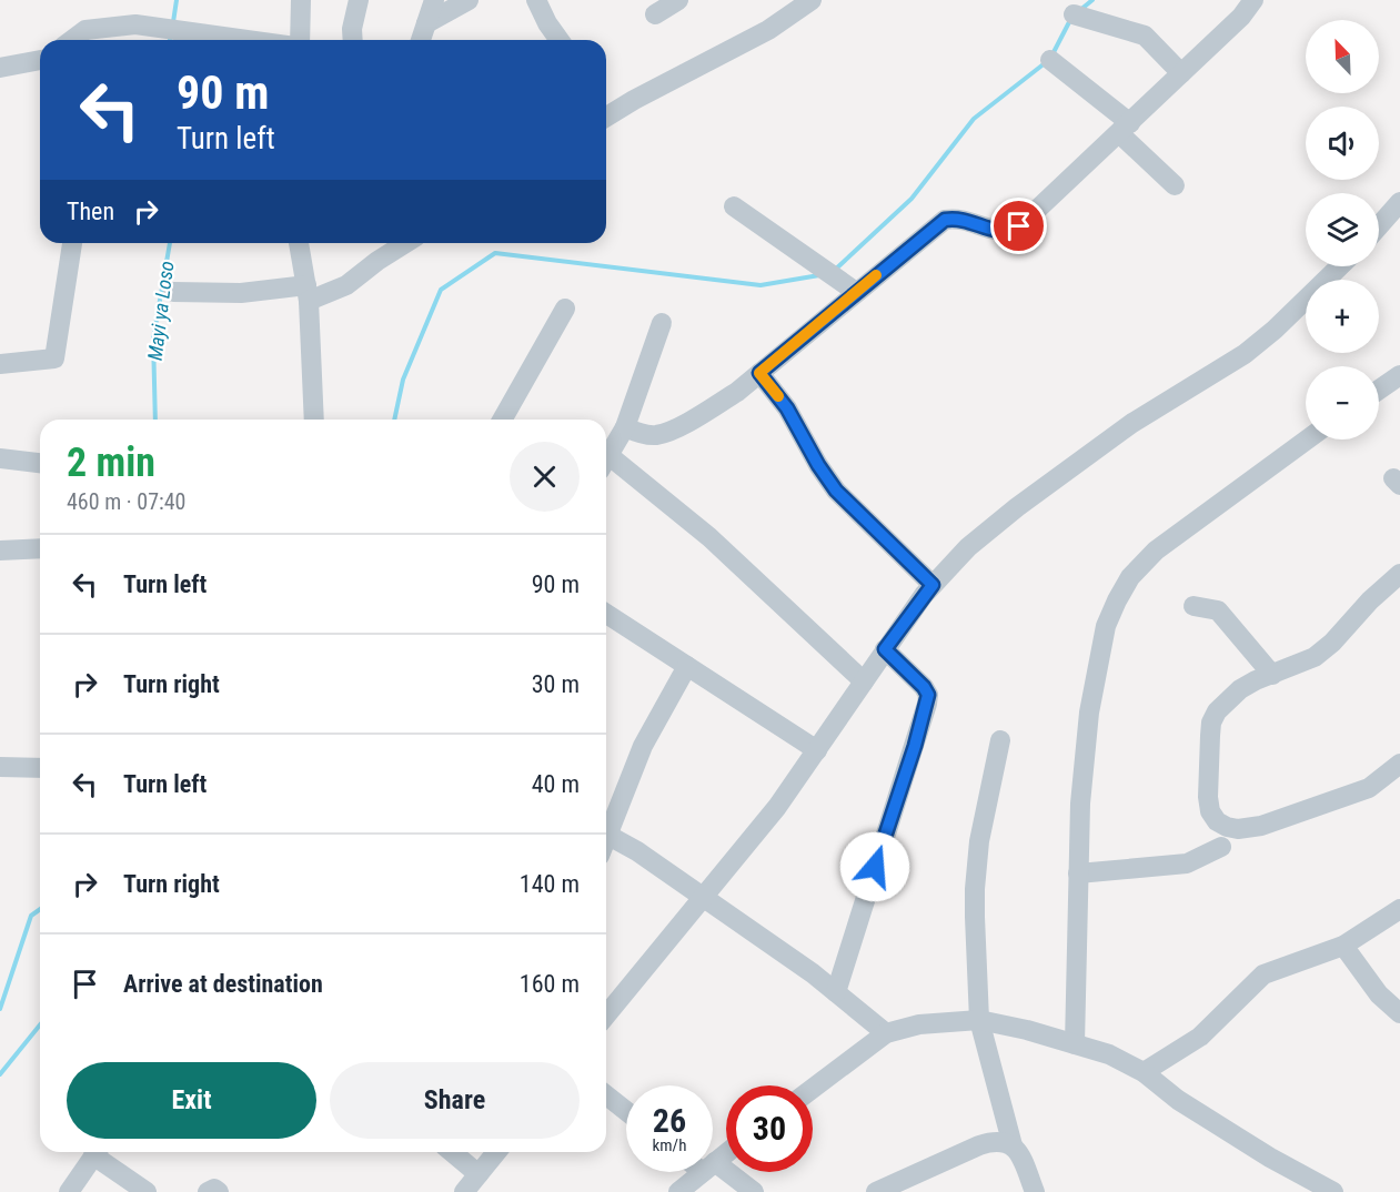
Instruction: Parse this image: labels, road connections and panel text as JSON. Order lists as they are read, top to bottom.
{
  "water": ["Mayi ya Loso"],
  "north": "top left",
  "page": {
    "map_buttons": ["+", "−"],
    "turn": ["90 m", "Turn left"],
    "then": "Then",
    "heading": ["2 min", "460 m · 07:40"],
    "list": [
      {
        "name": "Turn left",
        "value": "90 m"
      },
      {
        "name": "Turn right",
        "value": "30 m"
      },
      {
        "name": "Turn left",
        "value": "40 m"
      },
      {
        "name": "Turn right",
        "value": "140 m"
      },
      {
        "name": "Arrive at destination",
        "value": "160 m"
      }
    ],
    "buttons": ["Exit", "Share"],
    "speed": "26 km/h",
    "limit": "30"
  }
}
